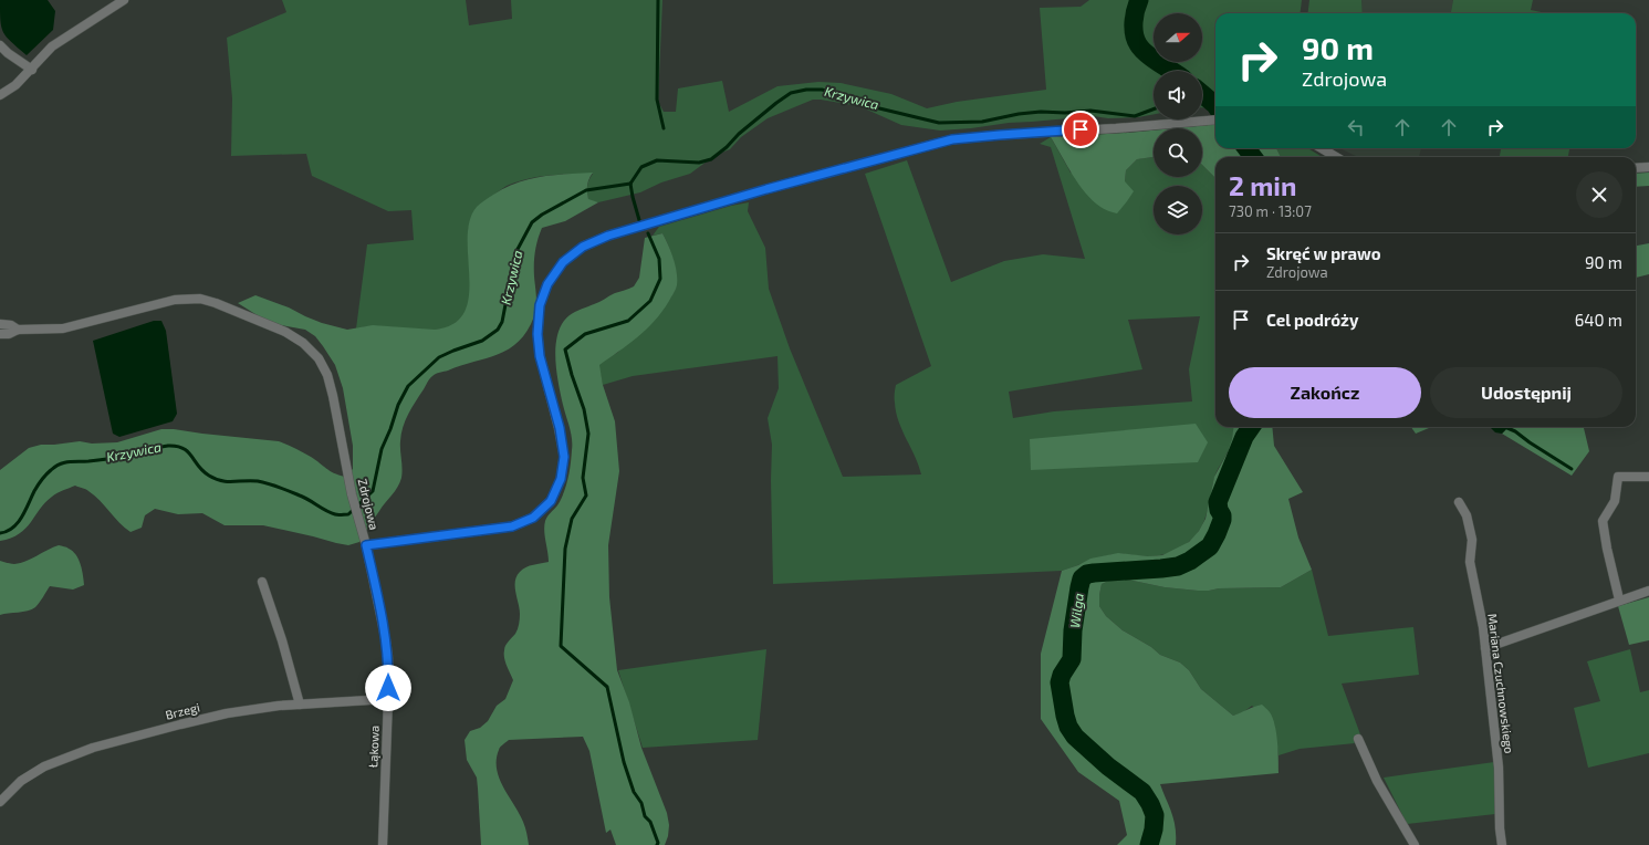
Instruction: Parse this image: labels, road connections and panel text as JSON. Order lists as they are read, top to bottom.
{
  "streets": {
    "street": [
      "Zdrojowa",
      "Mariana Czuchnowskiego",
      "Brzegi",
      "Łąkowa"
    ]
  },
  "crossings": [
    ["Zdrojowa", "Łąkowa"],
    ["Brzegi", "Łąkowa"]
  ],
  "water": ["Krzywica", "Wilga"],
  "north": "right",
  "page": {
    "turn": ["90 m", "Zdrojowa"],
    "heading": ["2 min", "730 m · 13:07"],
    "list": [
      {
        "name": "Skręć w prawo",
        "note": "Zdrojowa",
        "value": "90 m"
      },
      {
        "name": "Cel podróży",
        "value": "640 m"
      }
    ],
    "buttons": ["Zakończ", "Udostępnij"]
  }
}
